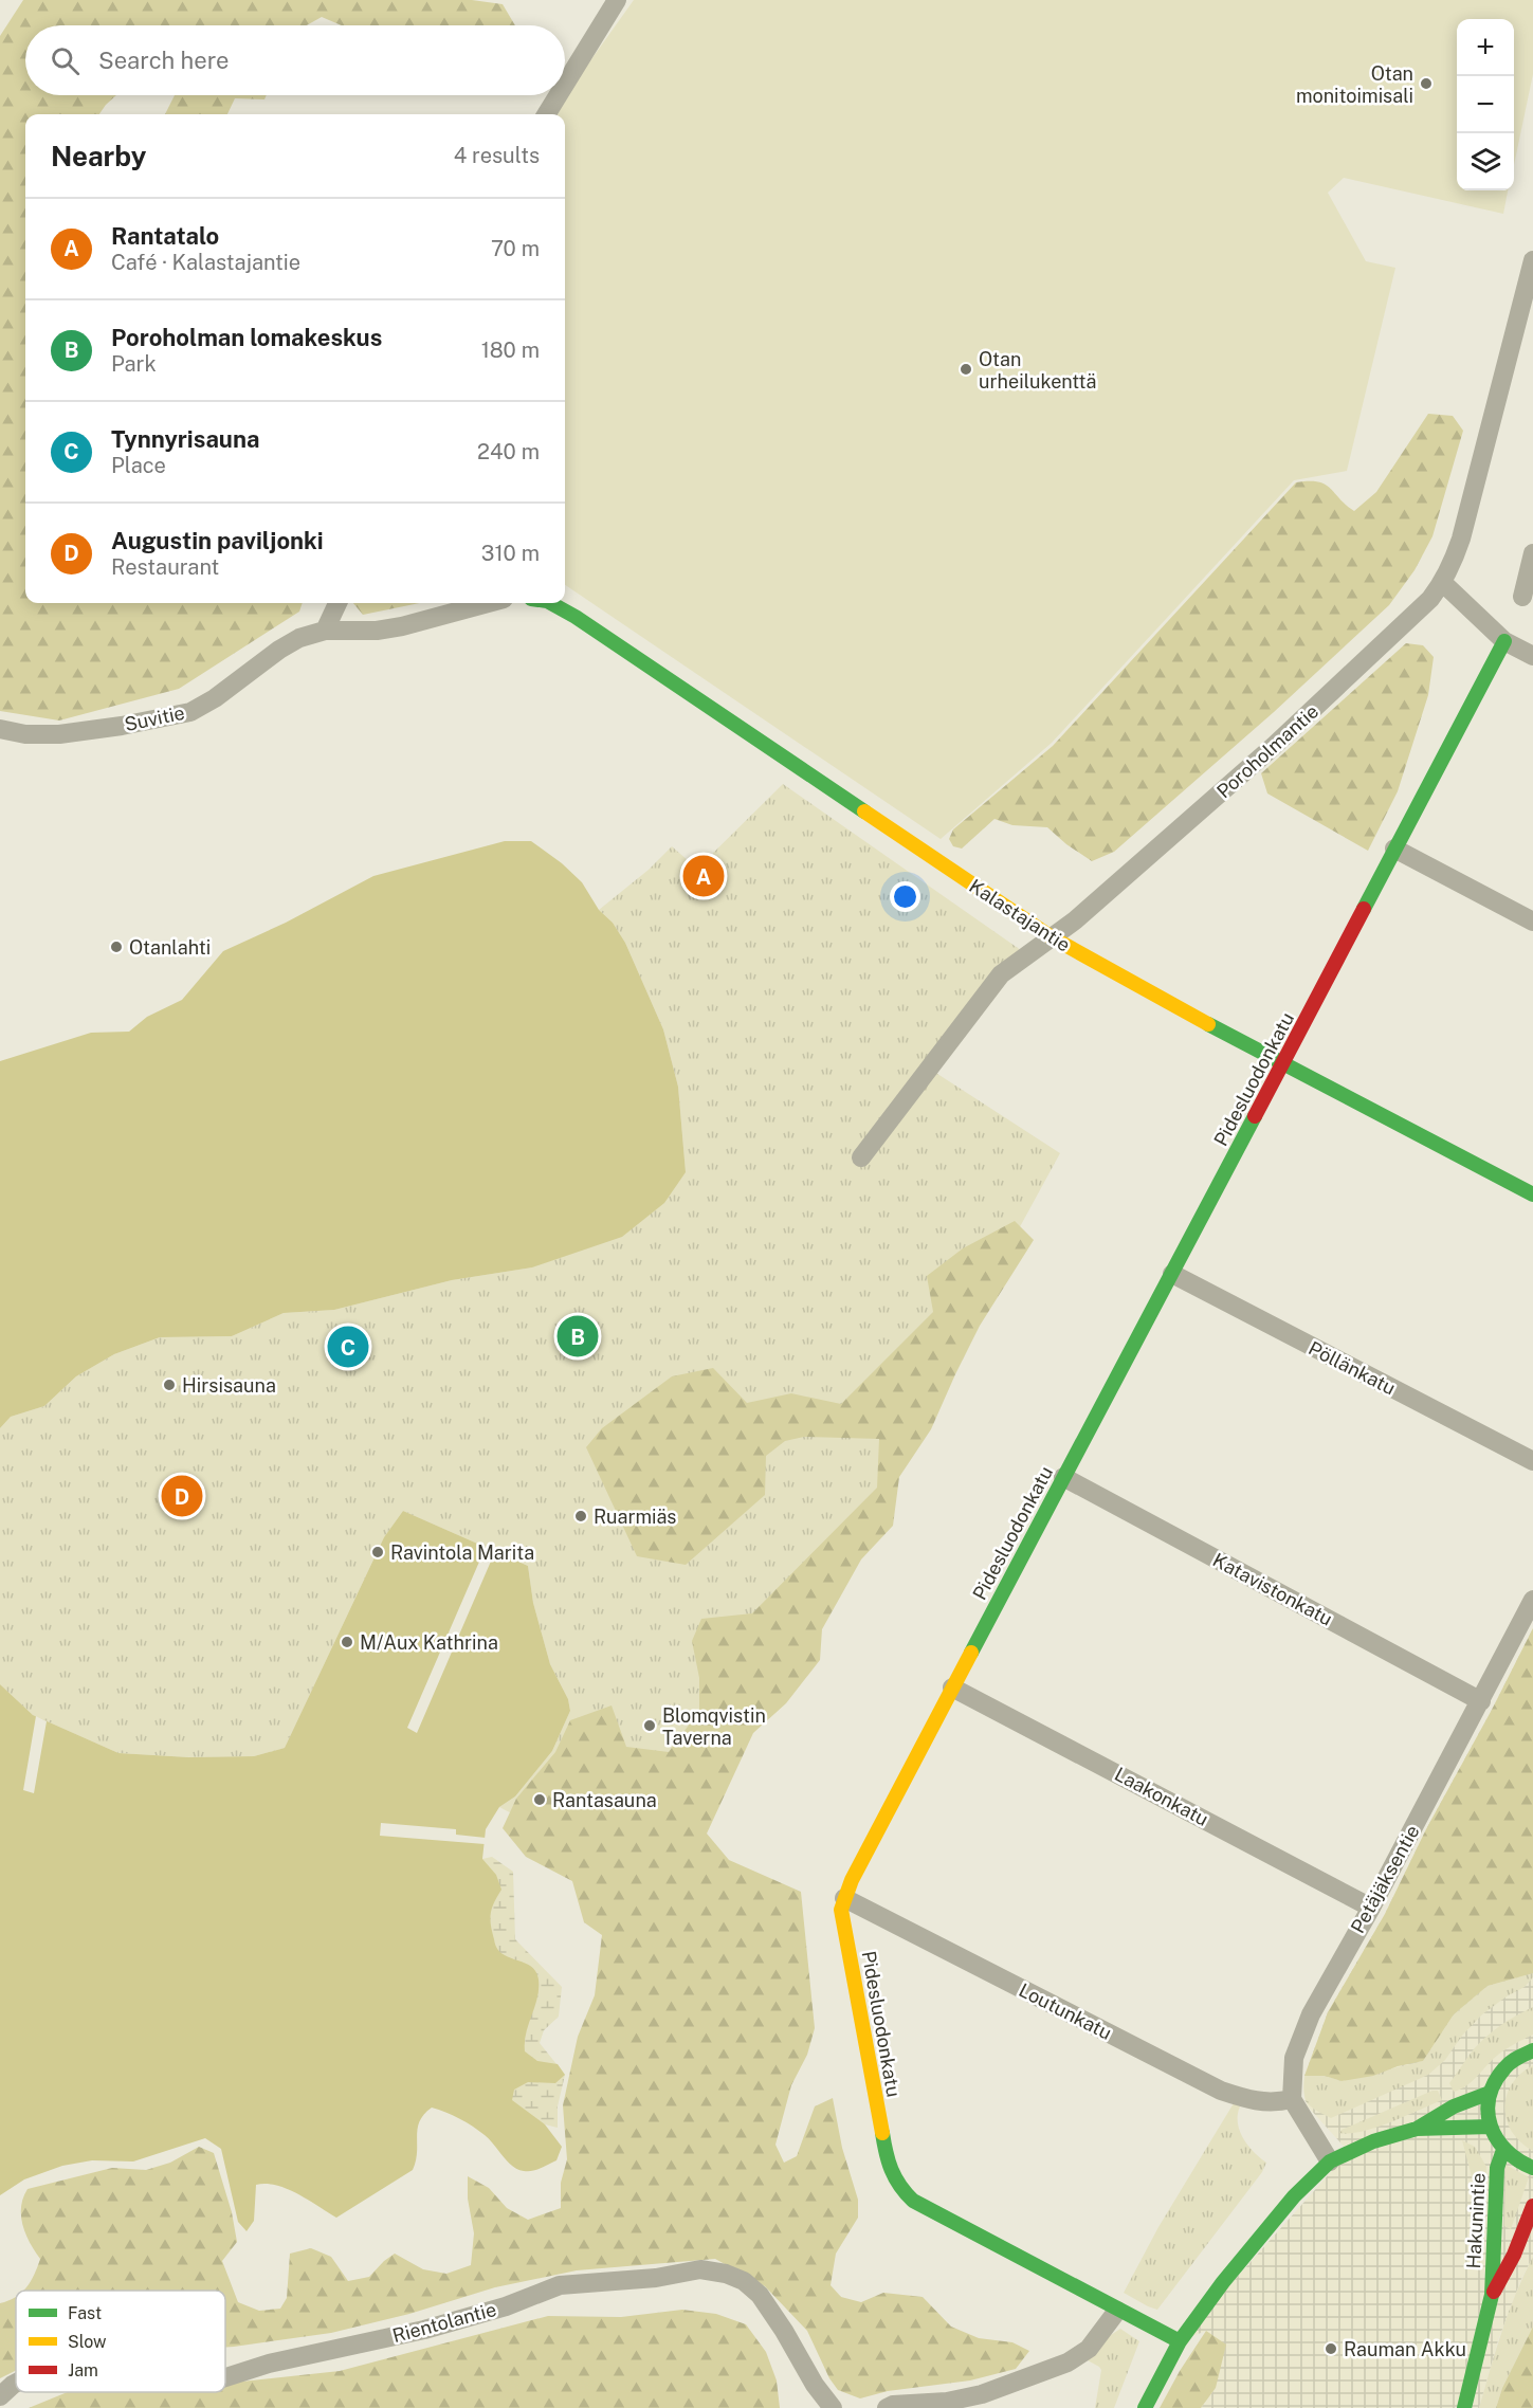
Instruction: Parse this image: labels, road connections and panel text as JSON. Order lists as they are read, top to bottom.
{
  "streets": {
    "street": [
      "Suvitie",
      "Poroholmantie",
      "Kalastajantie",
      "Pidesluodonkatu",
      "Pöllänkatu",
      "Katavistonkatu",
      "Laakonkatu",
      "Petäjäksentie",
      "Loutunkatu",
      "Hakunintie",
      "Rientolantie"
    ]
  },
  "crossings": [
    ["Poroholmantie", "Kalastajantie"],
    ["Kalastajantie", "Pidesluodonkatu"],
    ["Pidesluodonkatu", "Pöllänkatu"],
    ["Pidesluodonkatu", "Katavistonkatu"],
    ["Pidesluodonkatu", "Laakonkatu"],
    ["Pidesluodonkatu", "Loutunkatu"],
    ["Katavistonkatu", "Petäjäksentie"],
    ["Laakonkatu", "Petäjäksentie"],
    ["Petäjäksentie", "Loutunkatu"]
  ],
  "places": [
    "Otan monitoimisali",
    "Otan urheilukenttä",
    "Otanlahti",
    "Hirsisauna",
    "Ruarmiäs",
    "Ravintola Marita",
    "M/Aux Kathrina",
    "Blomqvistin Taverna",
    "Rantasauna",
    "Rauman Akku"
  ],
  "legend": ["Fast", "Slow", "Jam"],
  "page": {
    "map_buttons": ["+", "−"],
    "search": "Search here",
    "heading": ["Nearby", "4 results"],
    "list": [
      {
        "mark": "A",
        "name": "Rantatalo",
        "note": "Café · Kalastajantie",
        "value": "70 m"
      },
      {
        "mark": "B",
        "name": "Poroholman lomakeskus",
        "note": "Park",
        "value": "180 m"
      },
      {
        "mark": "C",
        "name": "Tynnyrisauna",
        "note": "Place",
        "value": "240 m"
      },
      {
        "mark": "D",
        "name": "Augustin paviljonki",
        "note": "Restaurant",
        "value": "310 m"
      }
    ],
    "pins": [
      "A",
      "B",
      "C",
      "D"
    ]
  }
}
